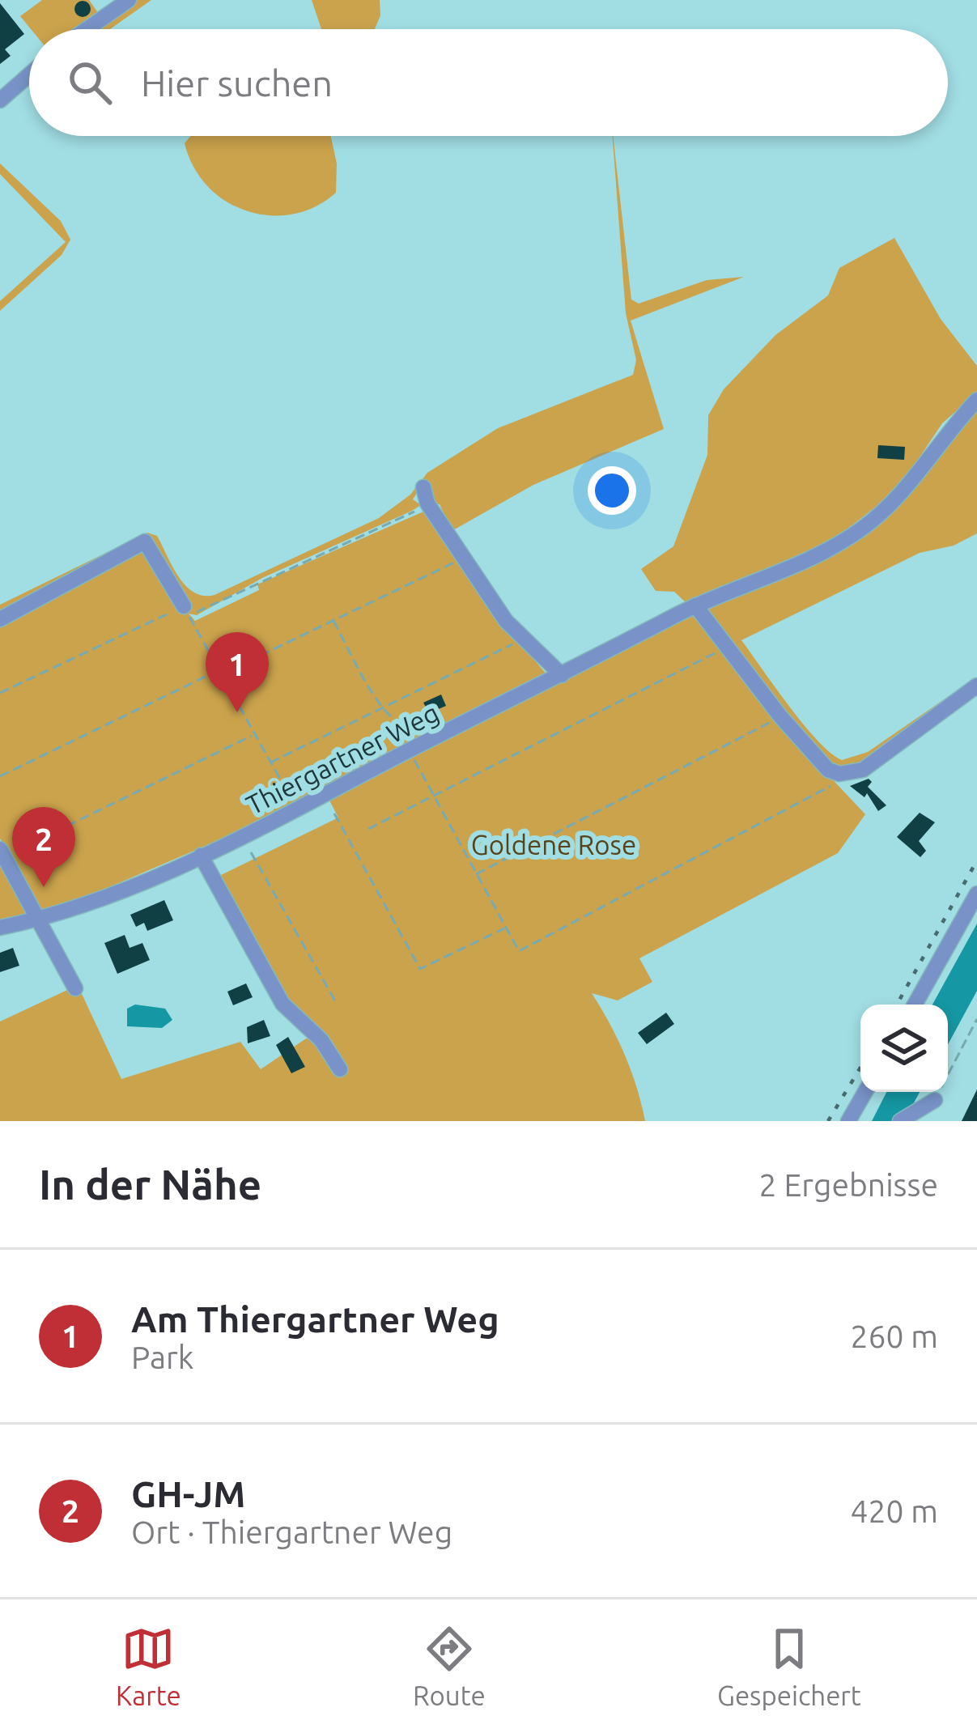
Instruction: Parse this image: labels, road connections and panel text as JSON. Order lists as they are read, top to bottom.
{
  "streets": {
    "street": ["Thiergartner Weg"]
  },
  "parks": ["Goldene Rose"],
  "page": {
    "search": "Hier suchen",
    "pins": ["1", "2"],
    "heading": ["In der Nähe", "2 Ergebnisse"],
    "list": [
      {
        "mark": "1",
        "name": "Am Thiergartner Weg",
        "note": "Park",
        "value": "260 m"
      },
      {
        "mark": "2",
        "name": "GH-JM",
        "note": "Ort · Thiergartner Weg",
        "value": "420 m"
      }
    ],
    "nav": ["Karte", "Route", "Gespeichert"]
  }
}
